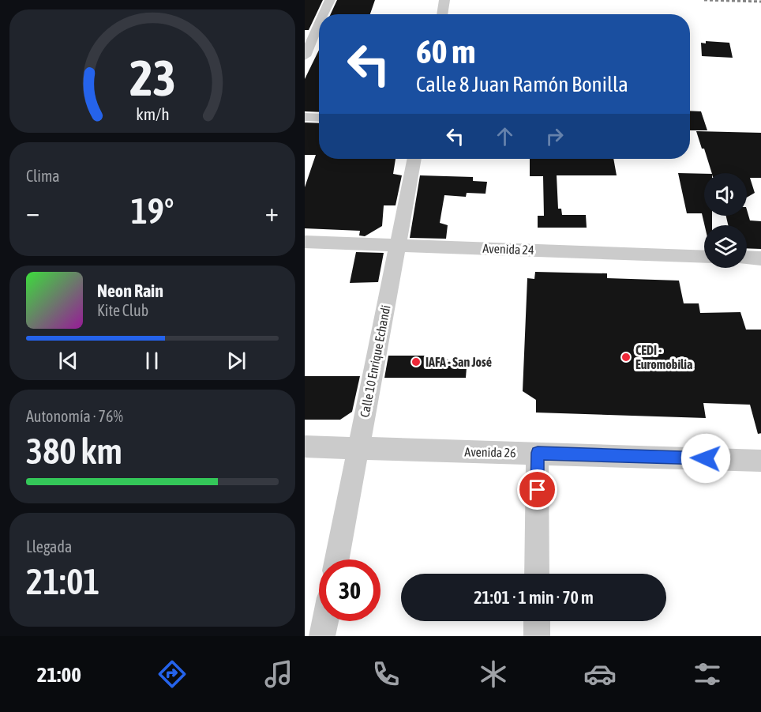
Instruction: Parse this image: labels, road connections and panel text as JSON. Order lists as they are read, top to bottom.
{
  "streets": {
    "street": ["Avenida 24", "Calle 10 Enrique Echandi", "Avenida 26"]
  },
  "crossings": [
    ["Avenida 24", "Calle 10 Enrique Echandi"],
    ["Calle 10 Enrique Echandi", "Avenida 26"]
  ],
  "places": ["CEDI - Euromobilia", "IAFA - San José"],
  "page": {
    "turn": ["60 m", "Calle 8 Juan Ramón Bonilla"],
    "tile": [
      "Clima",
      ["Autonomía · 76%", "380 km"],
      ["Llegada", "21:01"]
    ],
    "heat": ["−", "19°", "+"],
    "song": ["Neon Rain", "Kite Club"],
    "limit": "30",
    "trip": "21:01 · 1 min · 70 m",
    "tabs": "21:00",
    "gauge": ["23", "km/h"]
  }
}
